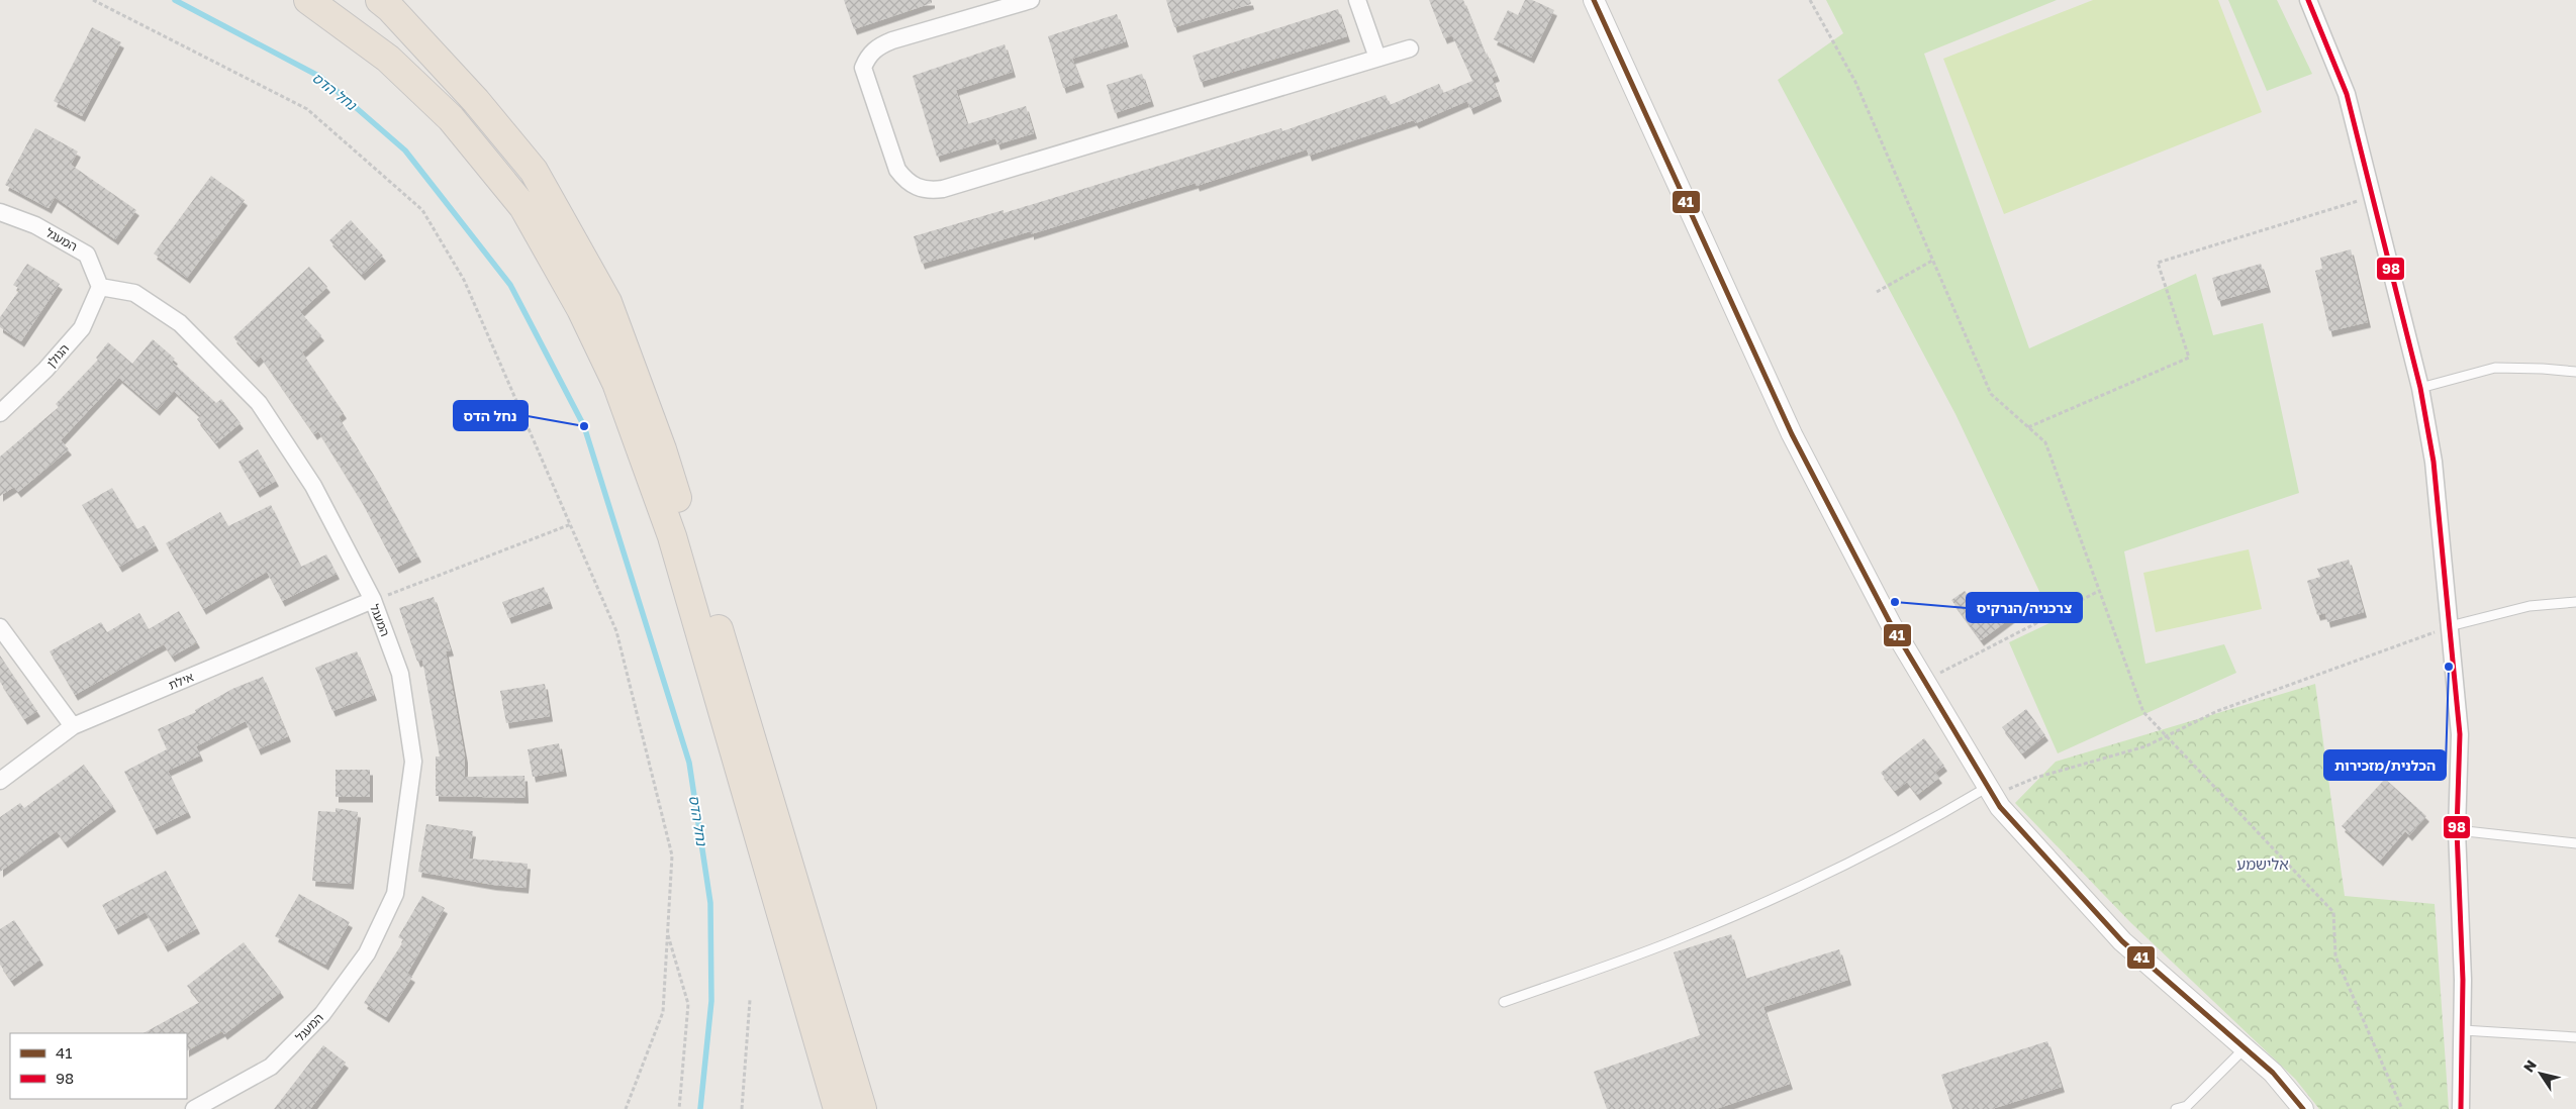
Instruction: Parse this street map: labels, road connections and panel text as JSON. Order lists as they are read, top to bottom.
{
  "streets": {
    "street": ["המעגל", "הגולן", "אילת"]
  },
  "crossings": [
    ["המעגל", "הגולן"],
    ["המעגל", "אילת"]
  ],
  "districts": ["אלישמע"],
  "water": ["נחל הדס"],
  "places": ["נחל הדס", "צרכניה/הנרקיס", "הכלנית/מזכירות"],
  "lines": ["transit line 41", "transit line 98"],
  "legend": ["41", "98"],
  "north": "top left"
}
